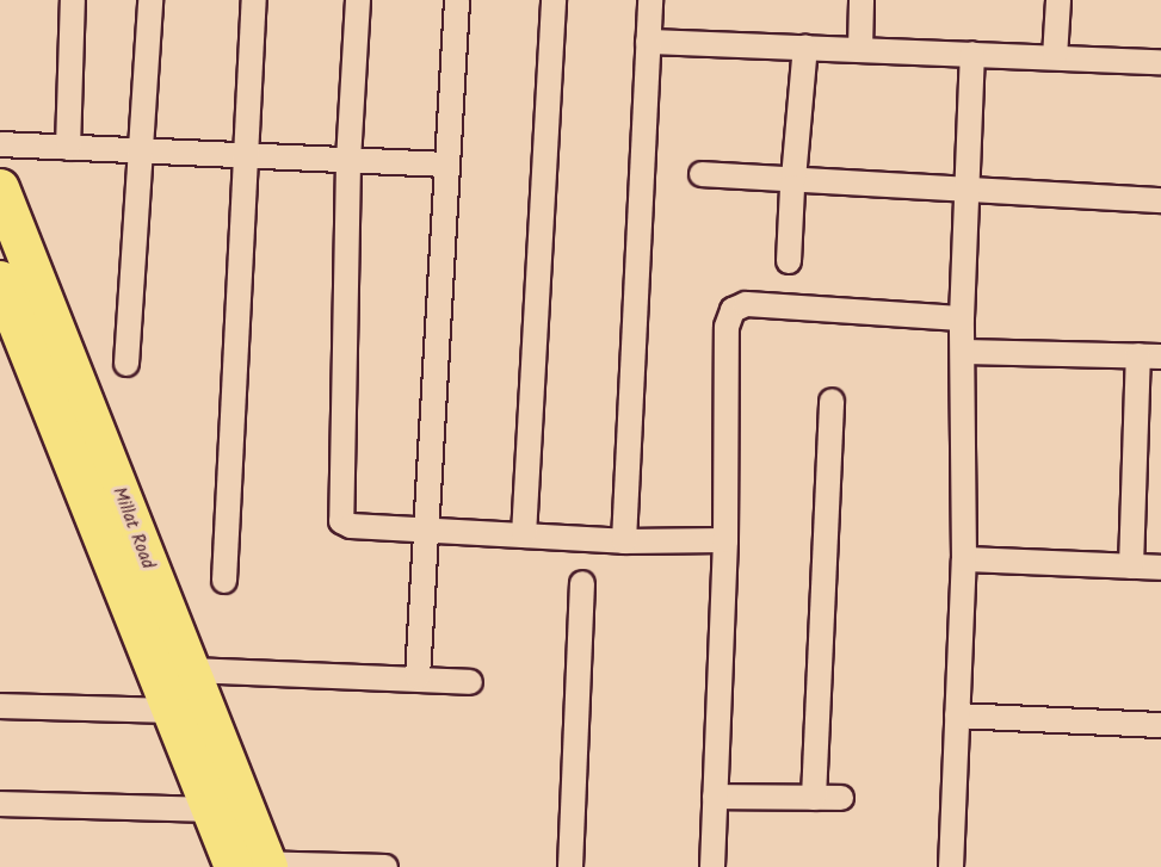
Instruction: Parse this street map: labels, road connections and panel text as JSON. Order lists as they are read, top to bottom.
{
  "streets": {
    "main road": ["Millat Road"]
  }
}
